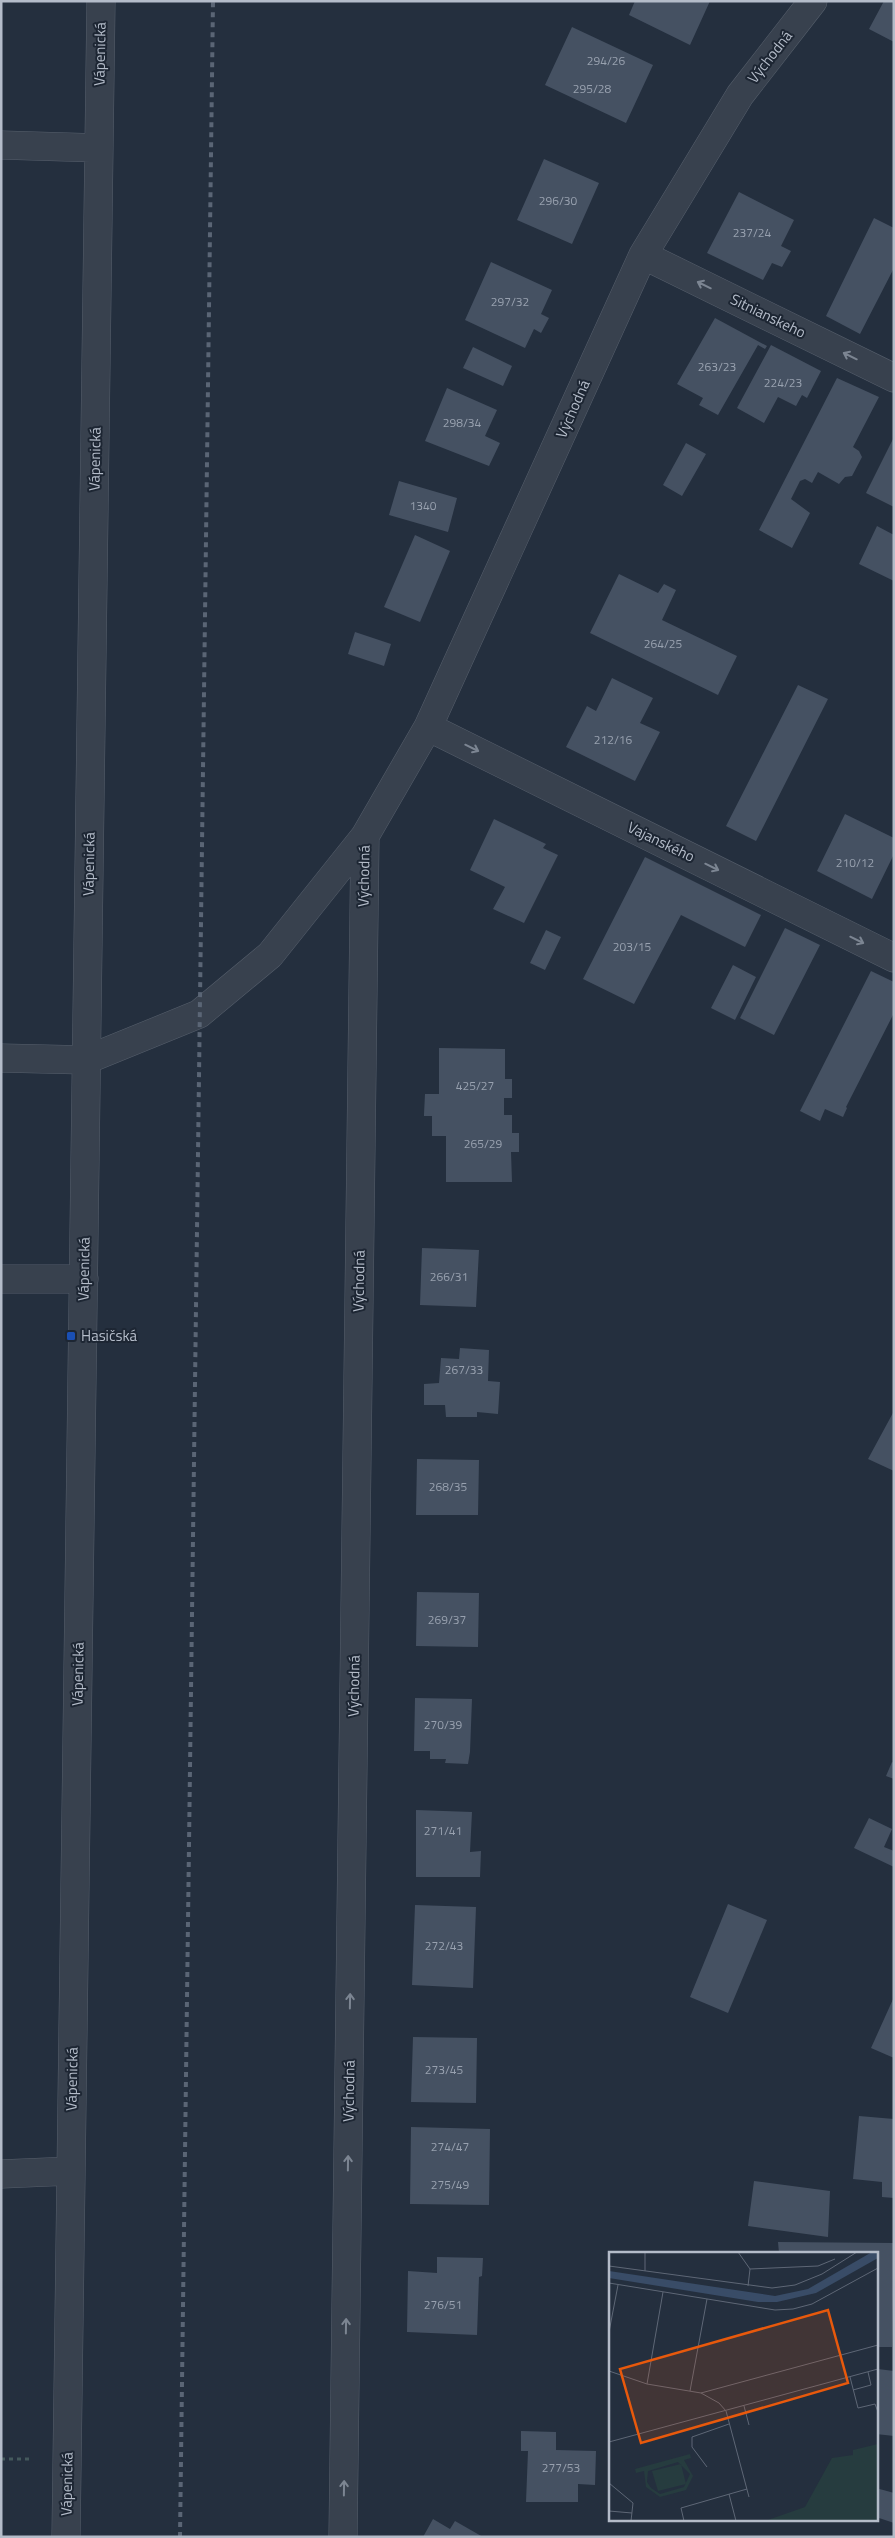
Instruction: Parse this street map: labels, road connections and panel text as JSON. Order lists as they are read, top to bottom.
{
  "streets": {
    "street": [
      "Vápenická",
      "Východná",
      "Sitnianskeho",
      "Vajanského"
    ]
  },
  "crossings": [
    ["Vápenická", "Východná"],
    ["Východná", "Sitnianskeho"],
    ["Východná", "Vajanského"]
  ],
  "one_way": ["Východná", "Sitnianskeho", "Vajanského"],
  "places": {
    "transit": ["Hasičská"]
  },
  "house_numbers": [
    "294/26",
    "295/28",
    "296/30",
    "237/24",
    "297/32",
    "263/23",
    "224/23",
    "298/34",
    "1340",
    "264/25",
    "212/16",
    "210/12",
    "203/15",
    "425/27",
    "265/29",
    "266/31",
    "267/33",
    "268/35",
    "269/37",
    "270/39",
    "271/41",
    "272/43",
    "273/45",
    "274/47",
    "275/49",
    "276/51",
    "277/53"
  ]
}
